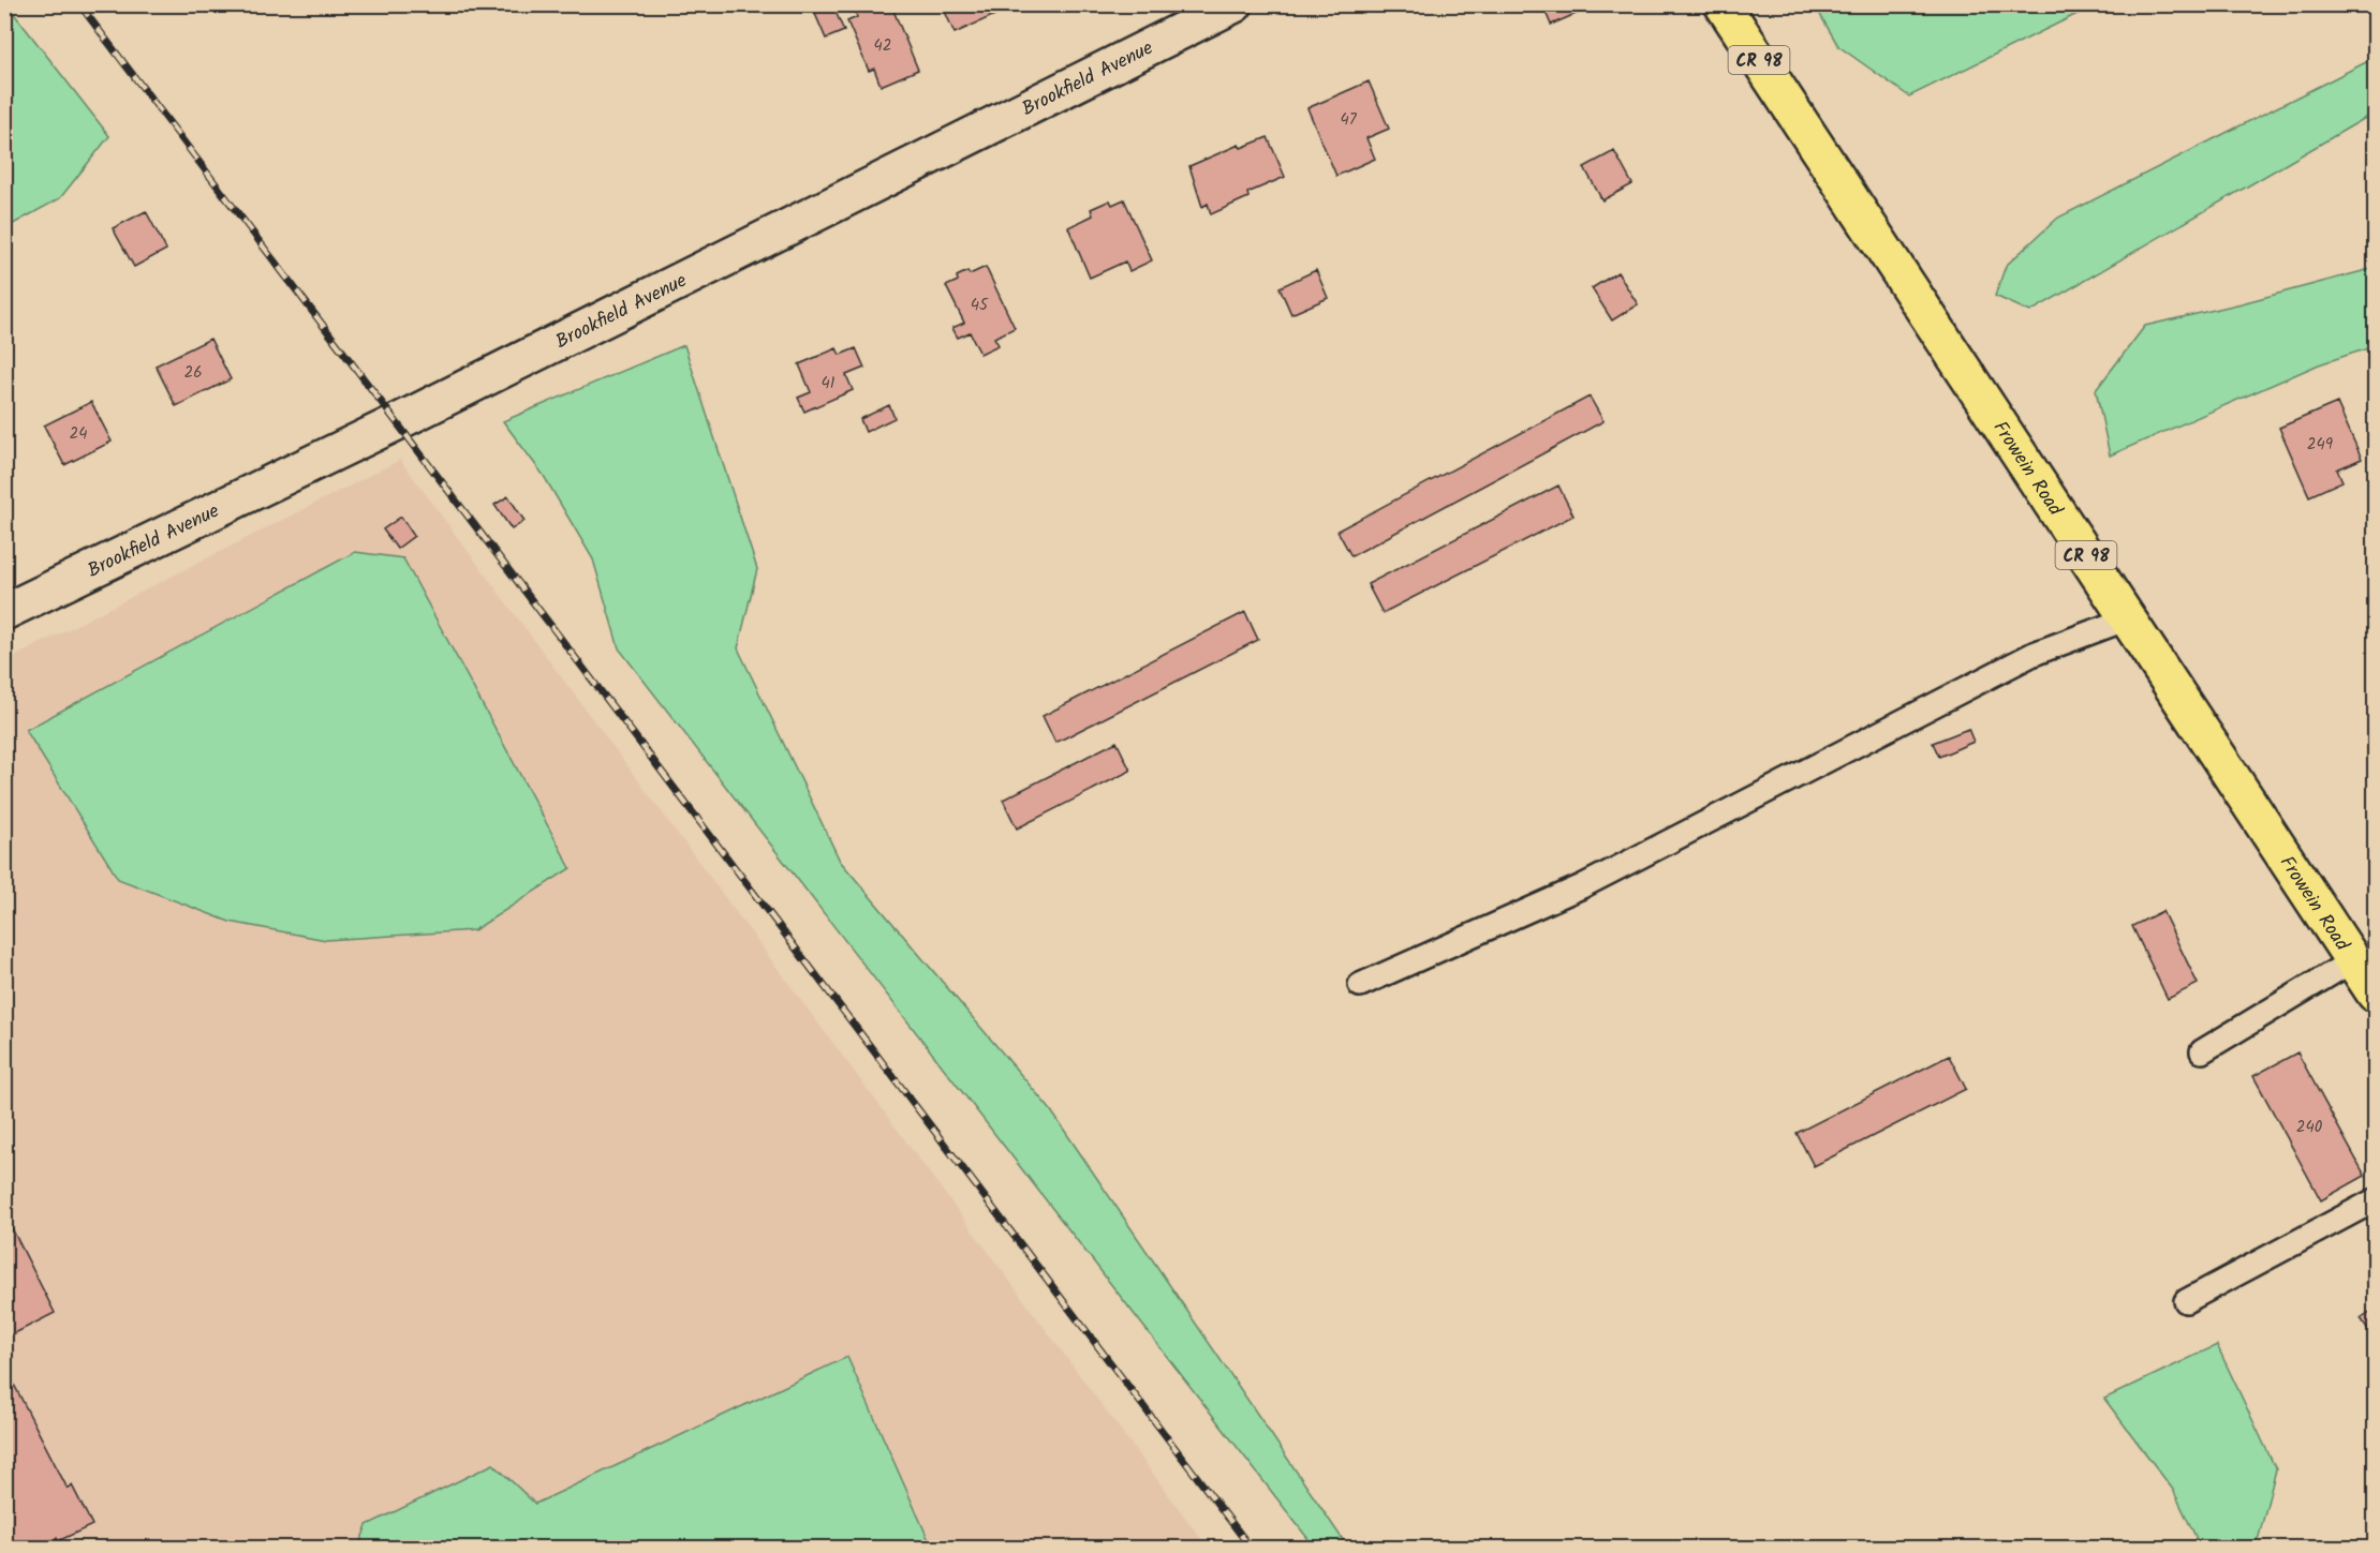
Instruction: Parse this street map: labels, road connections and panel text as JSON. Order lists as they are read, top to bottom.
{
  "streets": {
    "main road": ["CR 98", "Brookfield Avenue", "Frowein Road"]
  },
  "house_numbers": [
    "42",
    "47",
    "45",
    "26",
    "41",
    "24",
    "249",
    "240"
  ]
}
